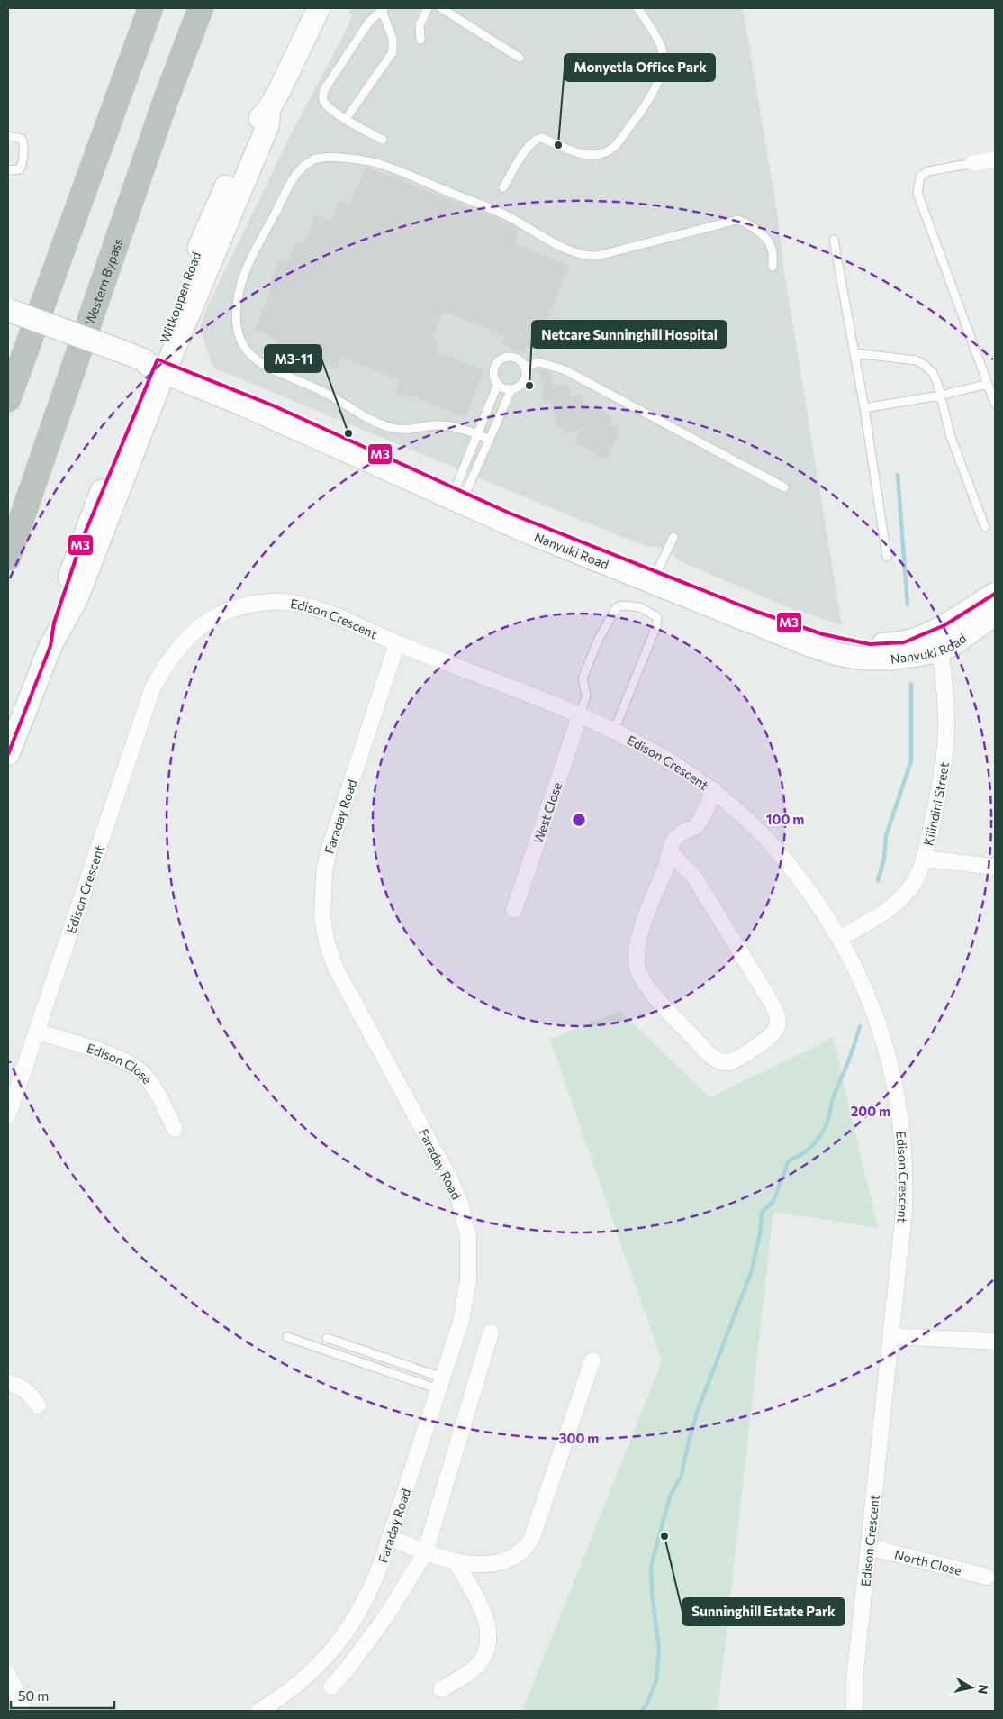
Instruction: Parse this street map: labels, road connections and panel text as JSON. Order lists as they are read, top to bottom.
{
  "streets": {
    "highway": ["Western Bypass"],
    "main road": ["Witkoppen Road", "Nanyuki Road"],
    "street": [
      "Edison Crescent",
      "Kilindini Street",
      "West Close",
      "Faraday Road",
      "Edison Close",
      "North Close"
    ]
  },
  "crossings": [
    ["Witkoppen Road", "Nanyuki Road"],
    ["Nanyuki Road", "Kilindini Street"],
    ["Edison Crescent", "Kilindini Street"],
    ["Edison Crescent", "West Close"],
    ["Edison Crescent", "Faraday Road"],
    ["Edison Crescent", "Edison Close"],
    ["Edison Crescent", "North Close"]
  ],
  "places": [
    "Monyetla Office Park",
    "Netcare Sunninghill Hospital",
    "M3-11",
    "Sunninghill Estate Park"
  ],
  "lines": ["transit line M3"],
  "scale_bar": "50 m",
  "north": "right",
  "rings": ["100 m", "200 m", "300 m"]
}
